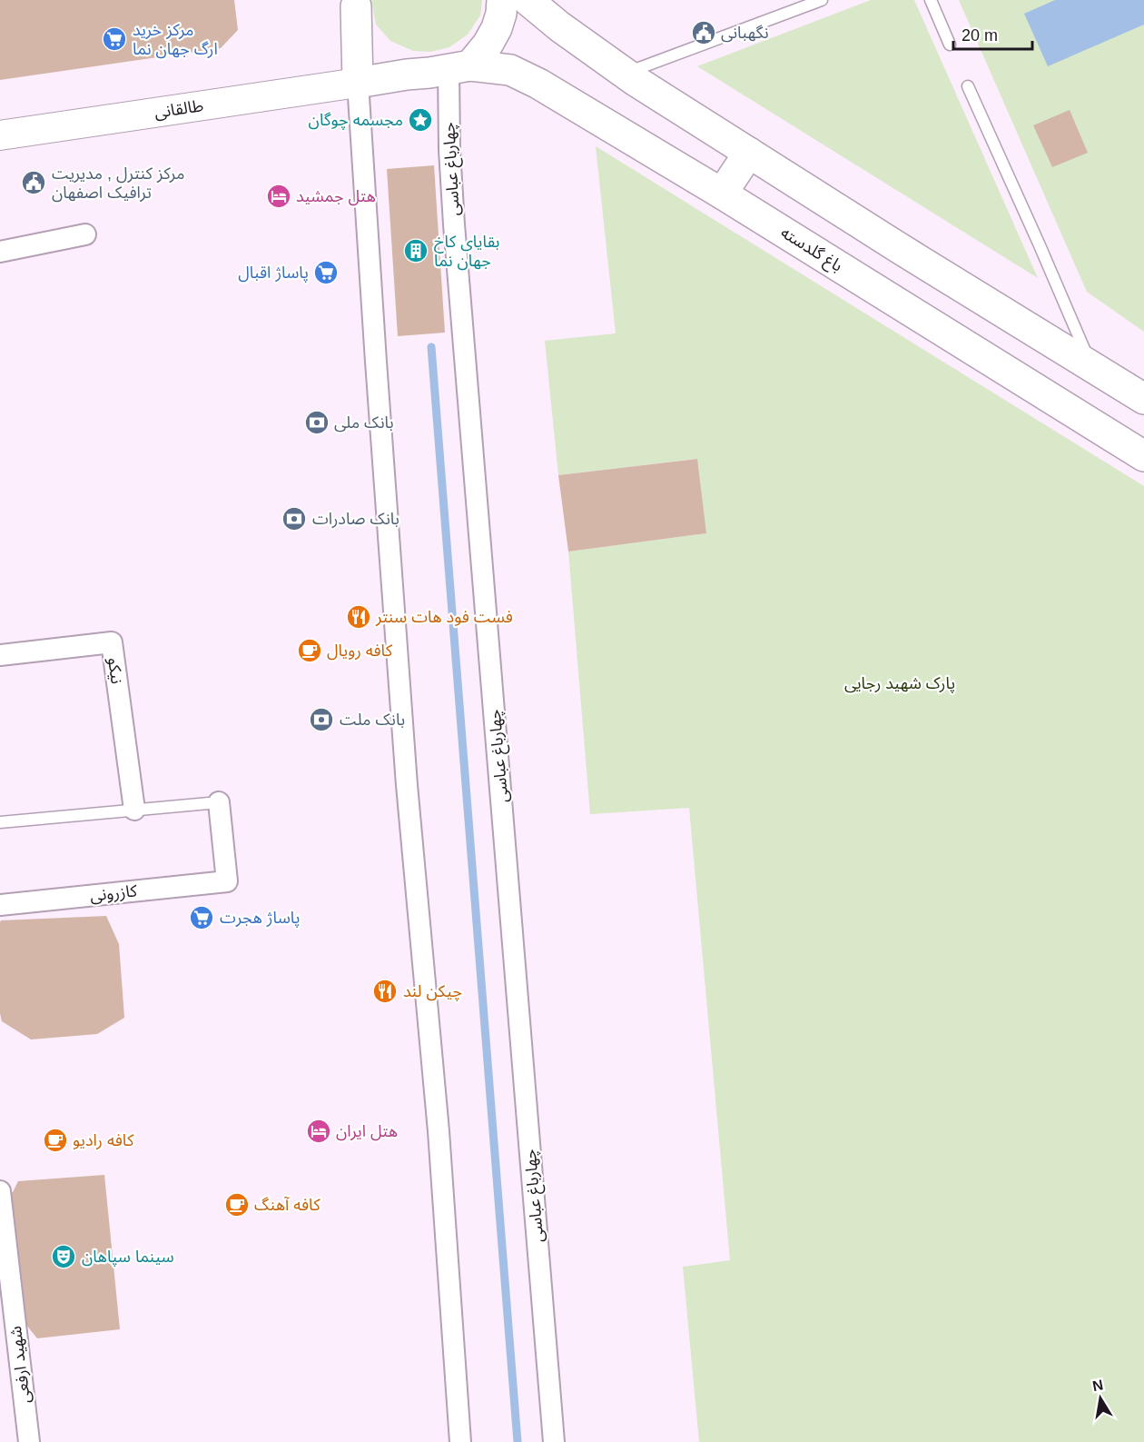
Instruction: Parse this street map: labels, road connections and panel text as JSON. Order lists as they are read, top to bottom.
{
  "streets": {
    "main road": ["طالقانی", "باغ گلدسته"],
    "street": [
      "چهارباغ عباسی",
      "نیکو",
      "کازرونی",
      "شهید ارفعی"
    ]
  },
  "crossings": [
    ["طالقانی", "باغ گلدسته"],
    ["چهارباغ عباسی", "باغ گلدسته"]
  ],
  "parks": ["پارک شهید رجایی"],
  "places": {
    "public building": ["نگهبانی", "مرکز کنترل , مدیریت ترافیک اصفهان"],
    "supermarket": ["مرکز خرید ارگ جهان نما", "پاساژ اقبال", "پاساژ هجرت"],
    "place": ["مجسمه چوگان"],
    "hotel": ["هتل جمشید", "هتل ایران"],
    "building": ["بقایای کاخ جهان نما"],
    "bank": ["بانک ملی", "بانک صادرات", "بانک ملت"],
    "restaurant": ["فست فود هات سنتر", "چیکن لند"],
    "cafe": ["کافه رویال", "کافه رادیو", "کافه آهنگ"],
    "theatre": ["سینما سپاهان"]
  },
  "scale_bar": "20 m",
  "north": "top"
}
